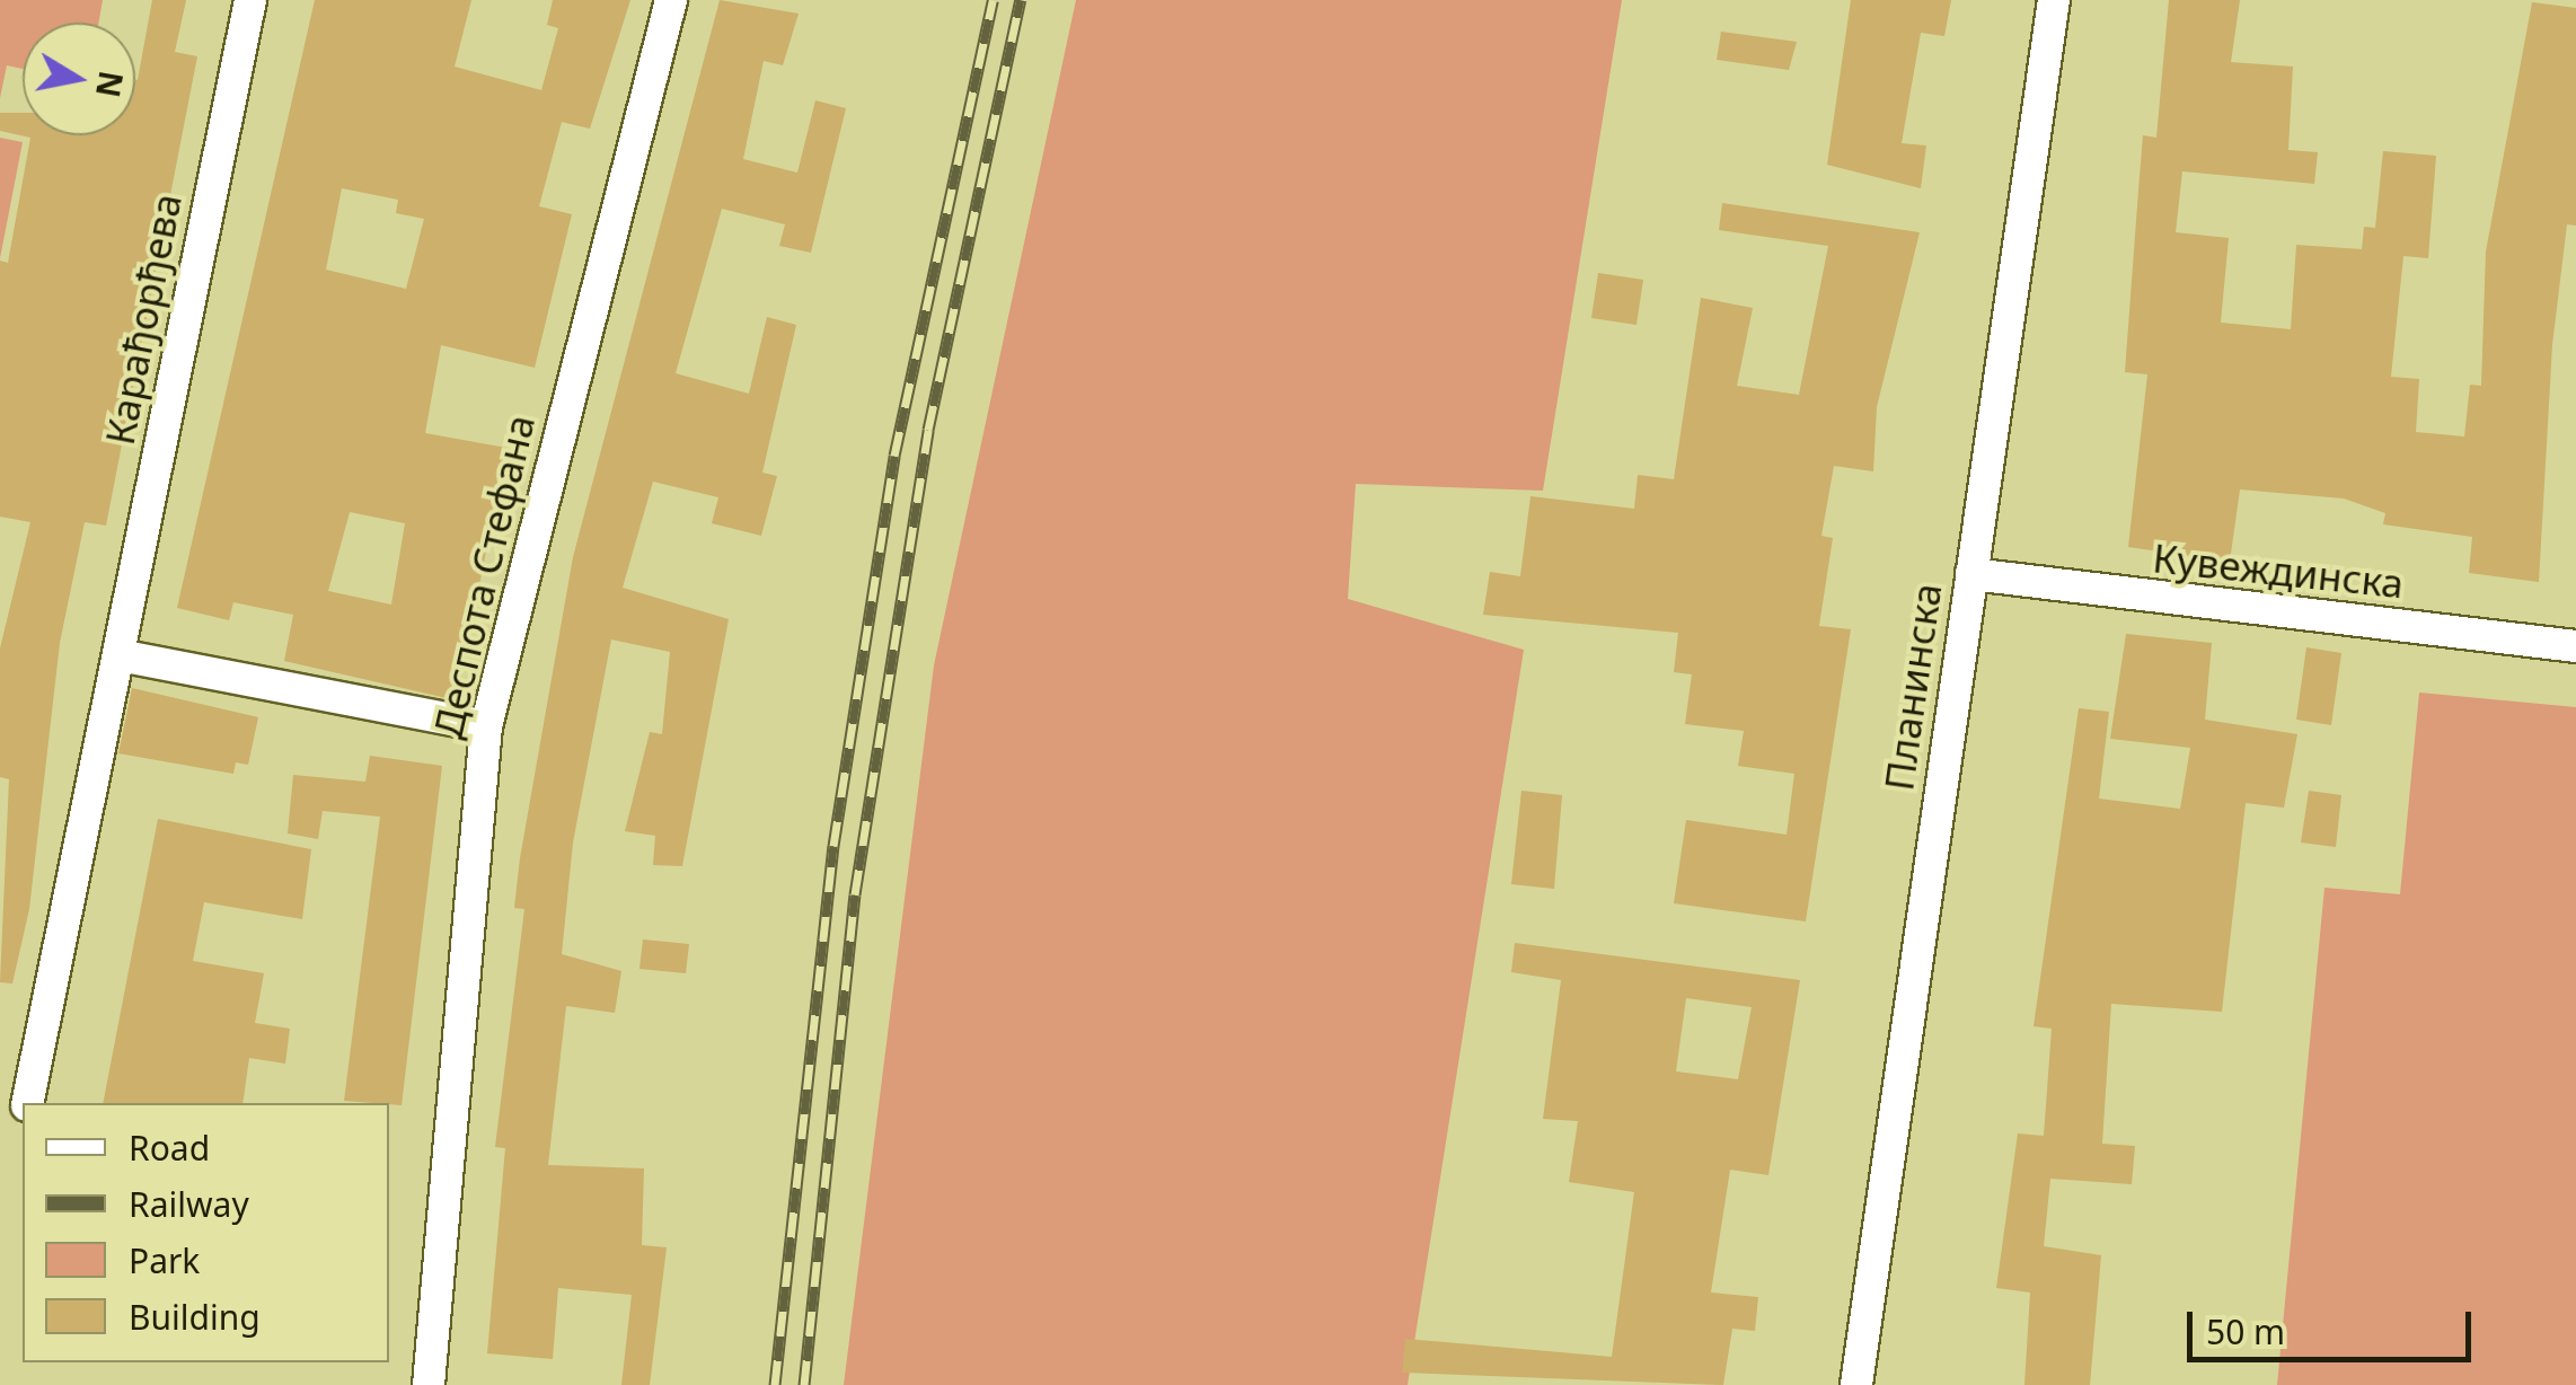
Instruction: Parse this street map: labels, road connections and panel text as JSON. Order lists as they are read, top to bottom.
{
  "streets": {
    "street": [
      "Карађорђева",
      "Кувеждинска",
      "Деспота Стефана",
      "Планинска"
    ]
  },
  "crossings": [
    ["Кувеждинска", "Планинска"]
  ],
  "legend": [
    "Road",
    "Railway",
    "Park",
    "Building"
  ],
  "scale_bar": "50 m",
  "north": "right"
}
